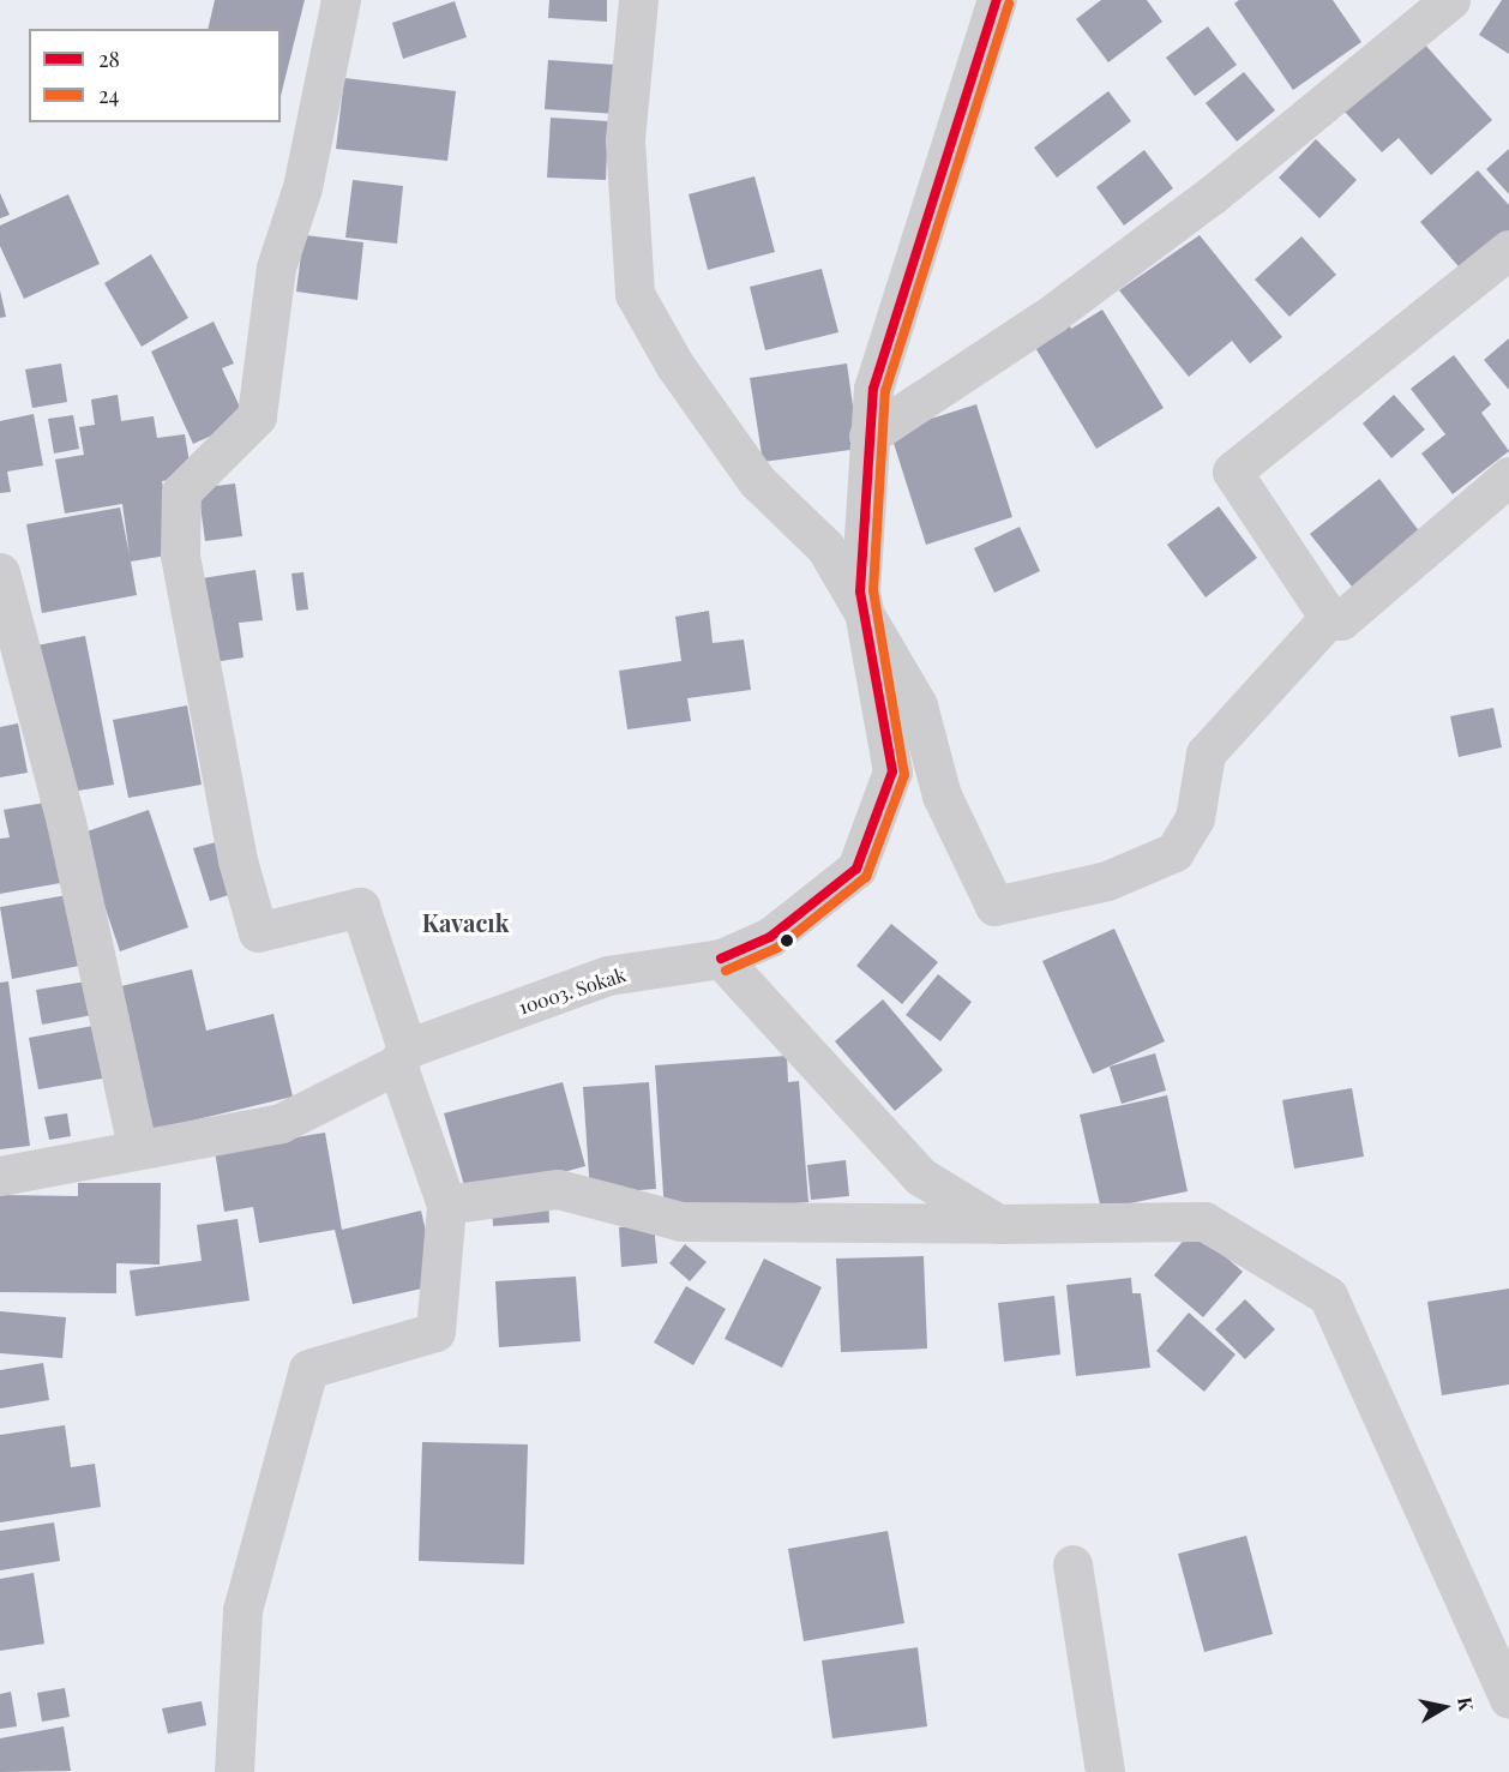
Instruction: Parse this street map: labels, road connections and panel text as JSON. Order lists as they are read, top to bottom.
{
  "streets": {
    "street": ["10003. Sokak"]
  },
  "districts": ["Kavacık"],
  "lines": ["transit line 28", "transit line 24"],
  "legend": ["28", "24"],
  "north": "right"
}
